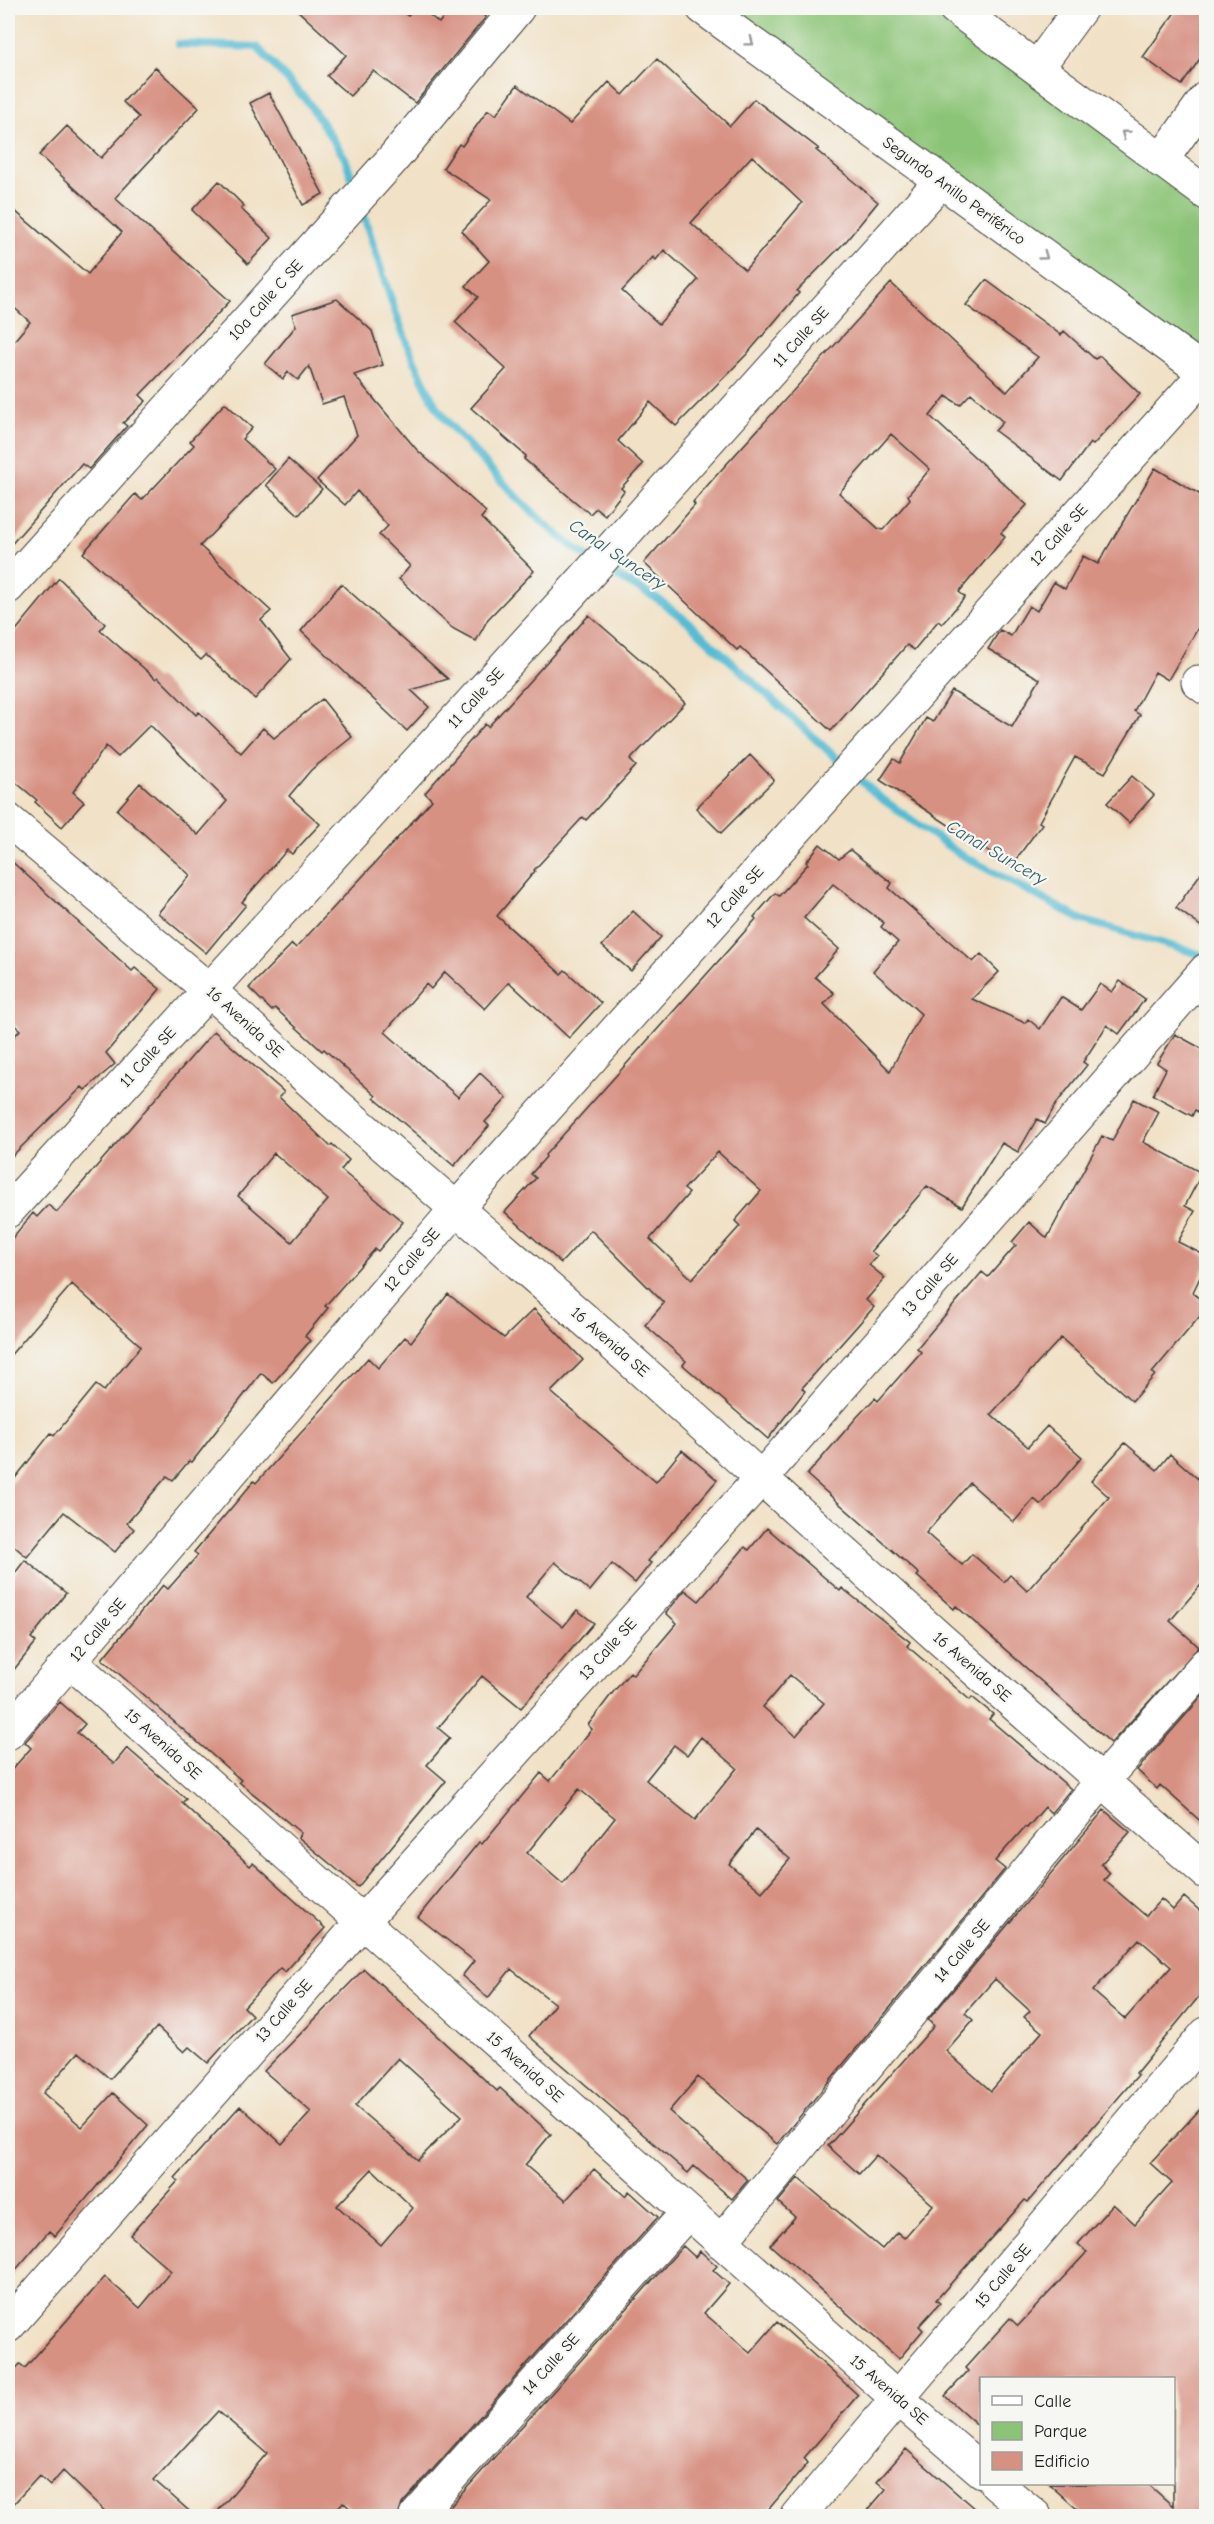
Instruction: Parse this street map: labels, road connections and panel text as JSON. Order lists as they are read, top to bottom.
{
  "streets": {
    "street": [
      "Segundo Anillo Periférico",
      "10a Calle C SE",
      "11 Calle SE",
      "12 Calle SE",
      "16 Avenida SE",
      "13 Calle SE",
      "15 Avenida SE",
      "14 Calle SE",
      "15 Calle SE"
    ]
  },
  "crossings": [
    ["Segundo Anillo Periférico", "11 Calle SE"],
    ["Segundo Anillo Periférico", "12 Calle SE"],
    ["11 Calle SE", "16 Avenida SE"],
    ["12 Calle SE", "16 Avenida SE"],
    ["12 Calle SE", "15 Avenida SE"],
    ["16 Avenida SE", "13 Calle SE"],
    ["16 Avenida SE", "14 Calle SE"],
    ["13 Calle SE", "15 Avenida SE"],
    ["15 Avenida SE", "14 Calle SE"],
    ["15 Avenida SE", "15 Calle SE"]
  ],
  "water": ["Canal Suncery"],
  "legend": ["Calle", "Parque", "Edificio"]
}
